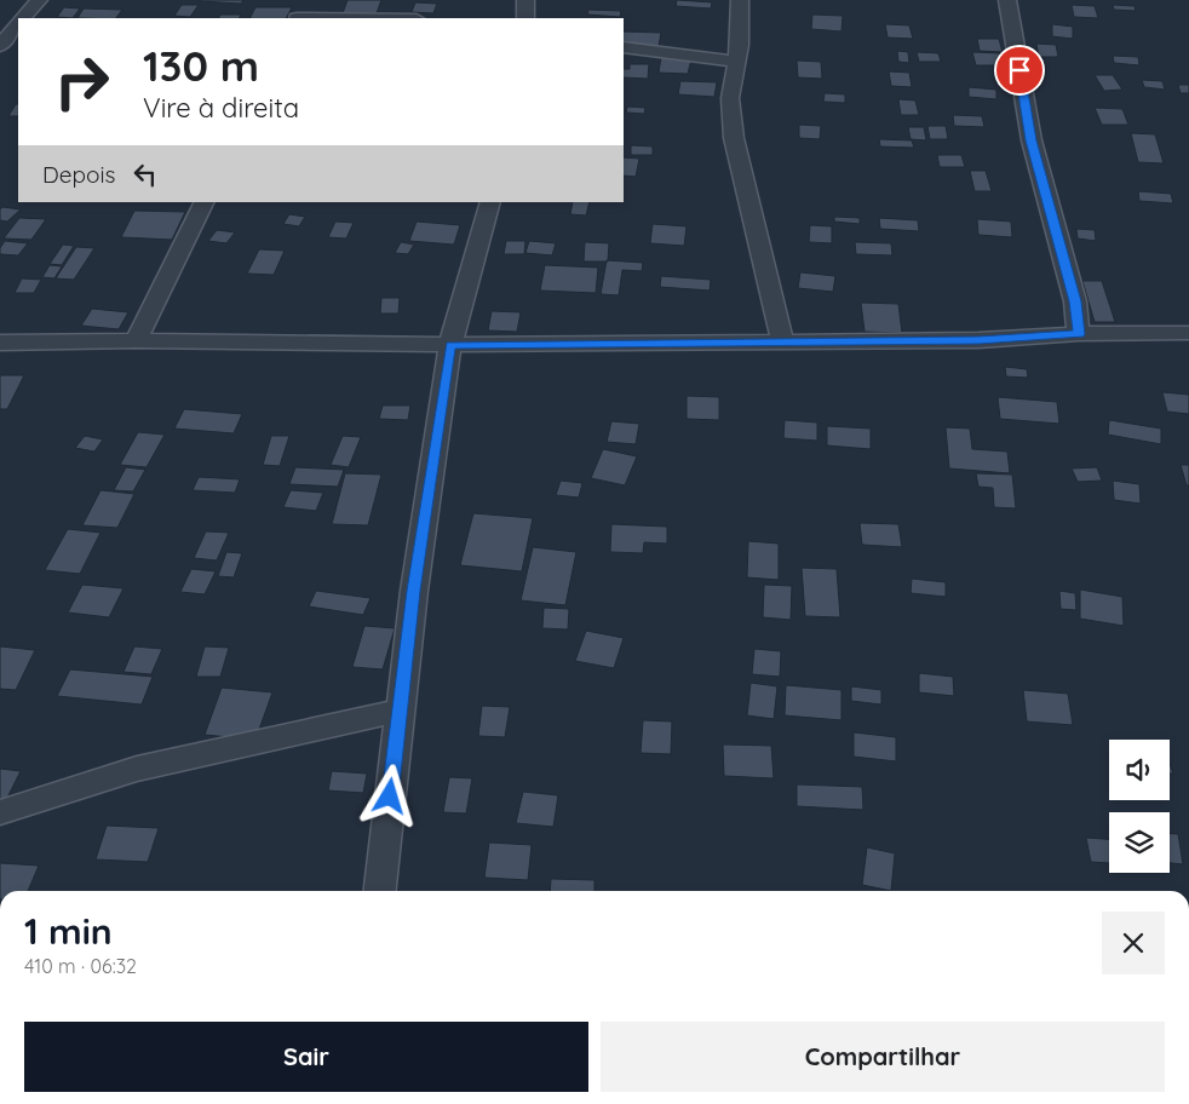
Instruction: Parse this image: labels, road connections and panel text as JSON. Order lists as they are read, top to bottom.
{
  "page": {
    "turn": ["130 m", "Vire à direita"],
    "then": "Depois",
    "heading": ["1 min", "410 m · 06:32"],
    "buttons": ["Sair", "Compartilhar"]
  }
}
